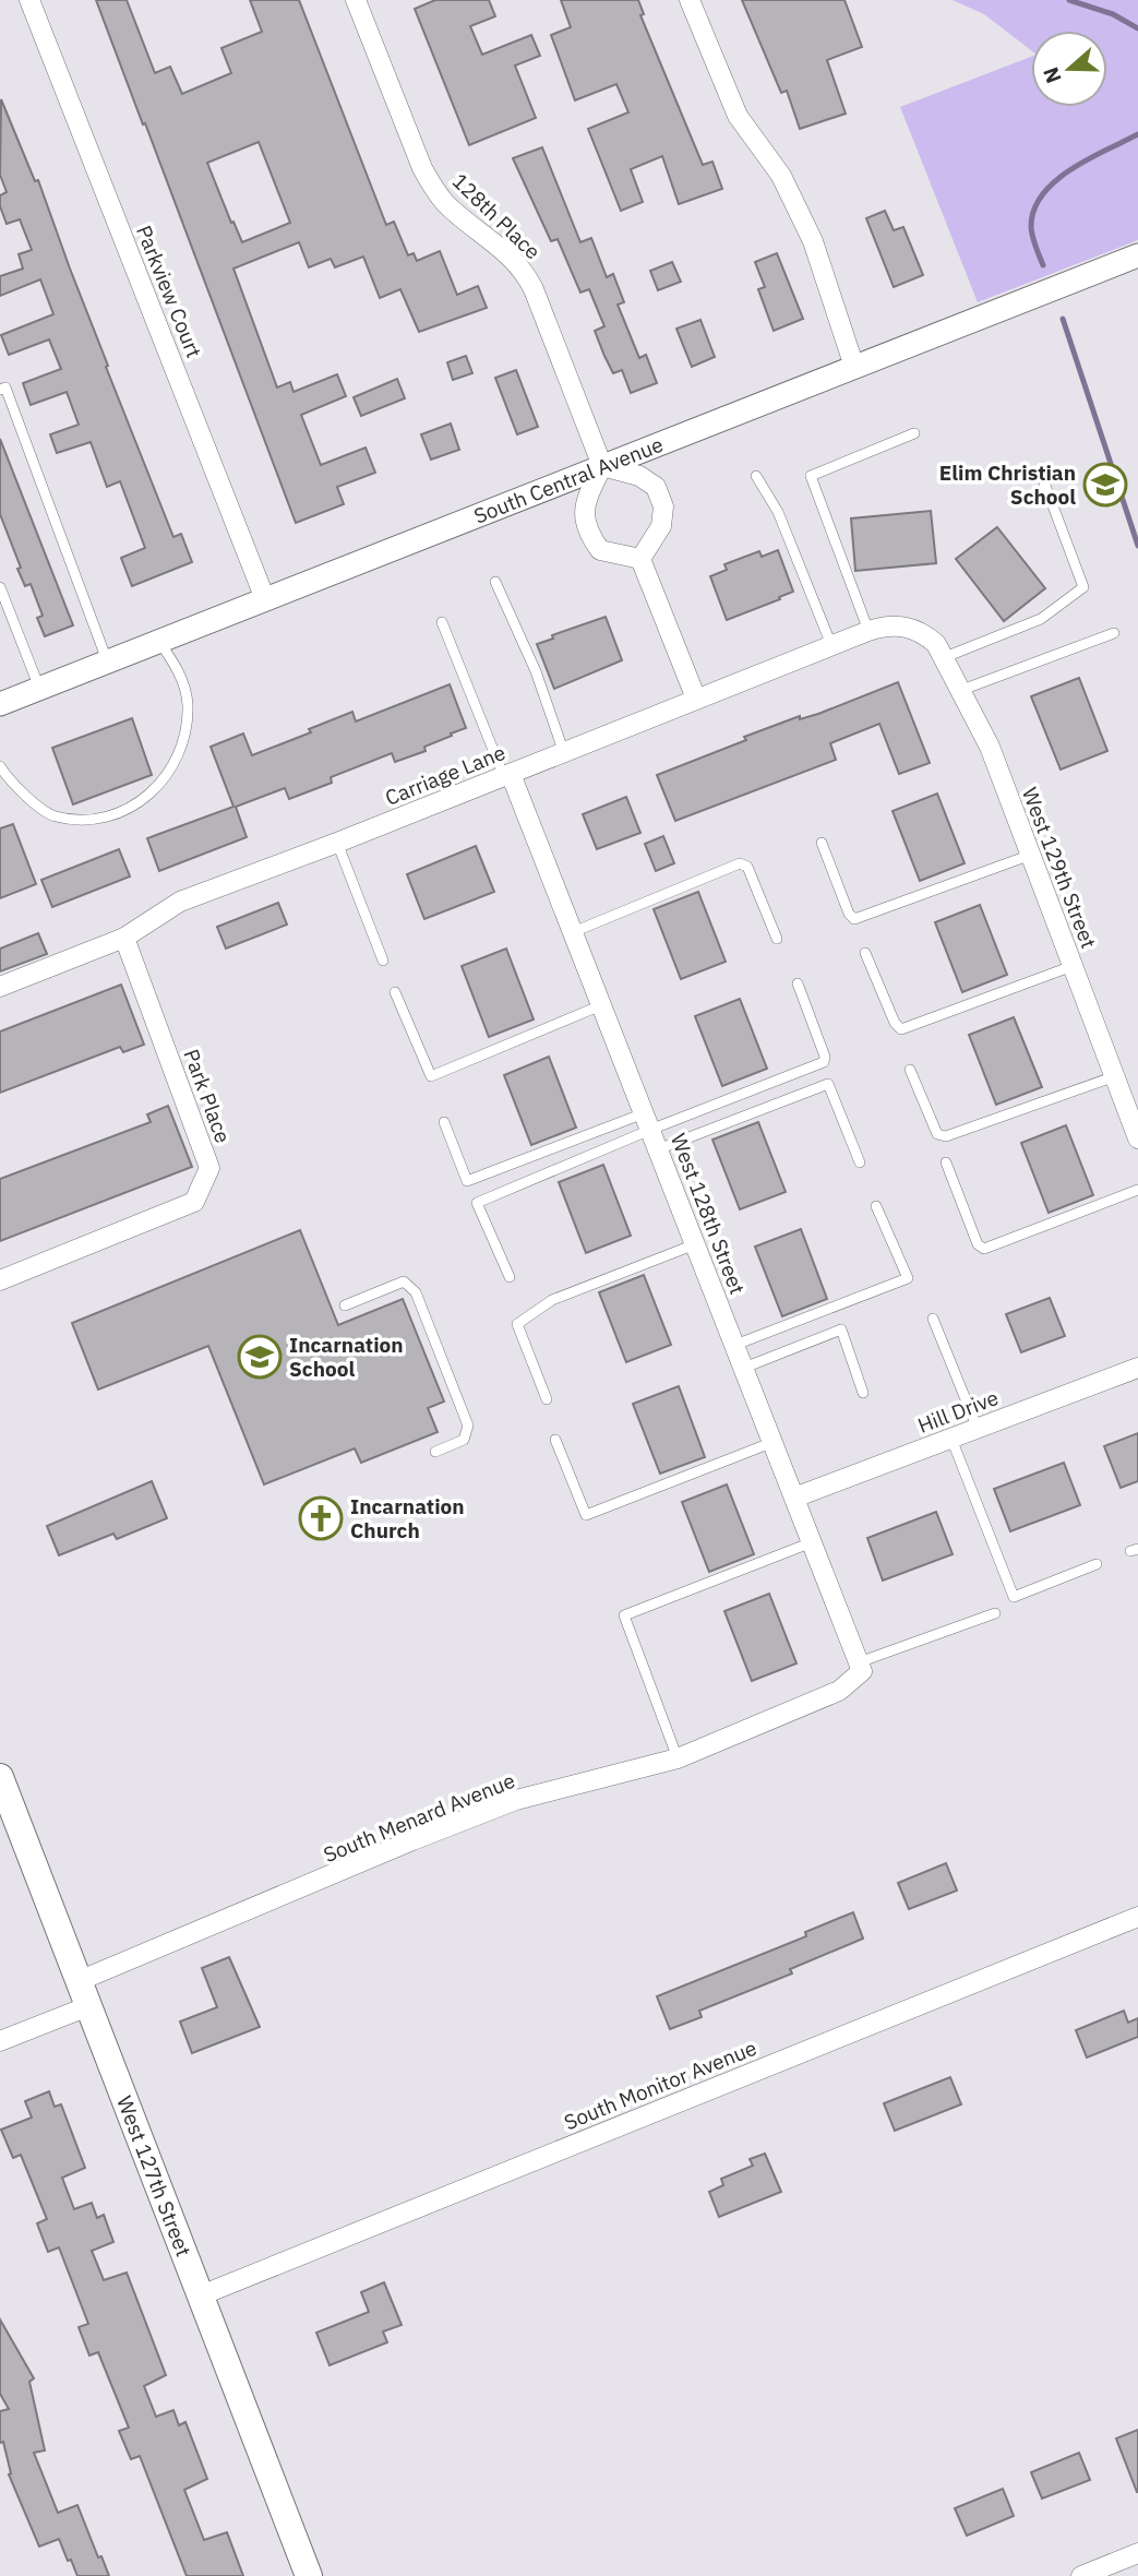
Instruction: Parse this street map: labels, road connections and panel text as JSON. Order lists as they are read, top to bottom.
{
  "streets": {
    "main road": ["West 127th Street"],
    "street": [
      "128th Place",
      "Parkview Court",
      "South Central Avenue",
      "Carriage Lane",
      "West 129th Street",
      "Park Place",
      "West 128th Street",
      "Hill Drive",
      "South Menard Avenue",
      "South Monitor Avenue"
    ]
  },
  "crossings": [
    ["128th Place", "South Central Avenue"],
    ["Parkview Court", "South Central Avenue"],
    ["Carriage Lane", "West 129th Street"],
    ["Carriage Lane", "Park Place"],
    ["Carriage Lane", "West 128th Street"],
    ["West 128th Street", "Hill Drive"],
    ["West 128th Street", "South Menard Avenue"],
    ["South Menard Avenue", "West 127th Street"],
    ["South Monitor Avenue", "West 127th Street"]
  ],
  "places": {
    "school or university": ["Elim Christian School", "Incarnation School"],
    "church": ["Incarnation Church"]
  },
  "north": "left"
}
